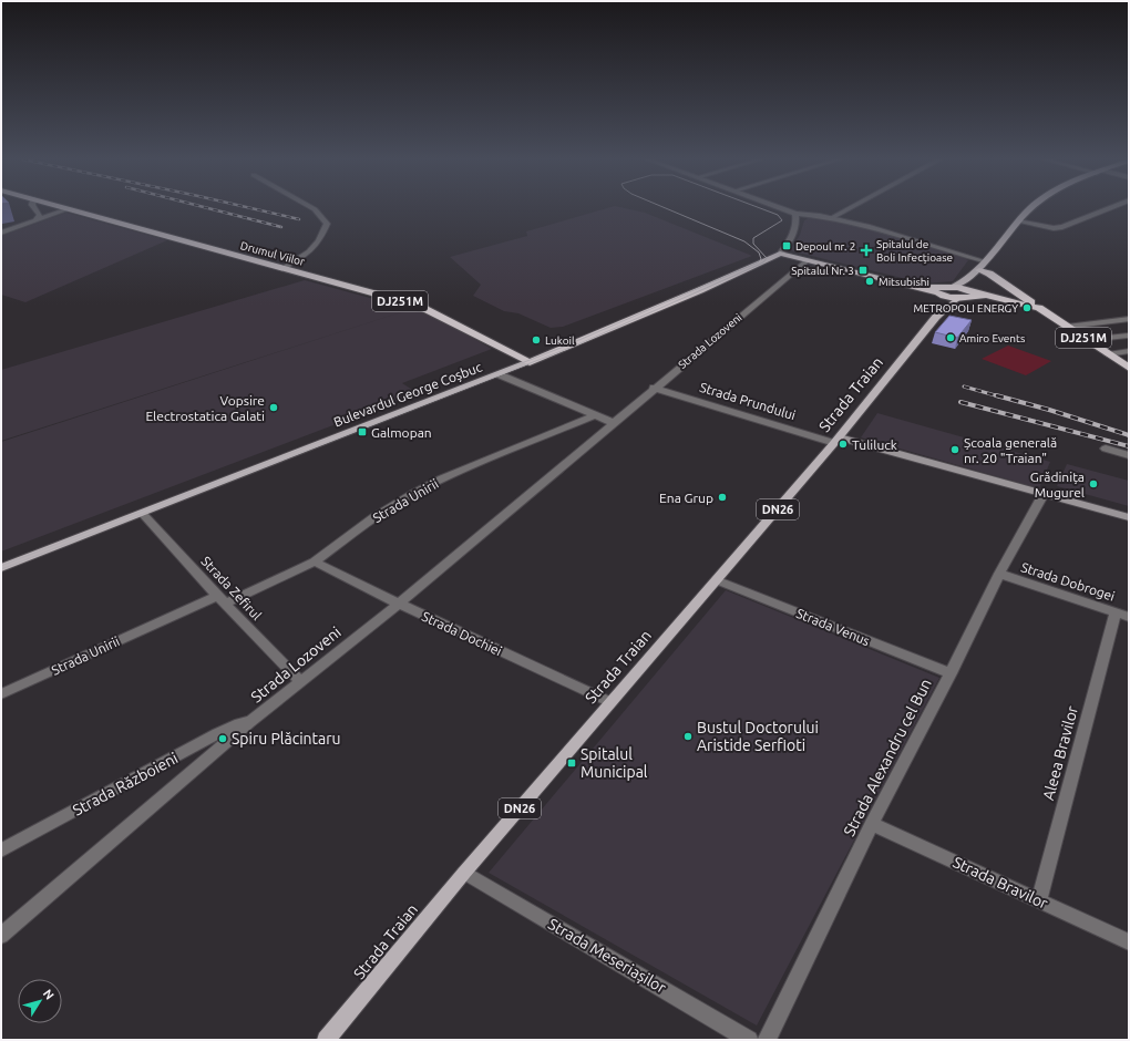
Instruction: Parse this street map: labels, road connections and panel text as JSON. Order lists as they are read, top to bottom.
{
  "streets": {
    "highway": [
      "Drumul Viilor",
      "DJ251M",
      "Bulevardul George Coșbuc",
      "DN26"
    ],
    "main road": ["Strada Traian", "Strada Prundului"],
    "street": [
      "Strada Lozoveni",
      "Strada Unirii",
      "Strada Dobrogei",
      "Strada Zefirul",
      "Strada Venus",
      "Strada Dochiei",
      "Aleea Bravilor",
      "Strada Alexandru cel Bun",
      "Strada Războieni",
      "Strada Bravilor",
      "Strada Meseriașilor"
    ]
  },
  "crossings": [
    ["Drumul Viilor", "Bulevardul George Coșbuc"],
    ["DJ251M", "DN26"],
    ["Strada Lozoveni", "Strada Prundului"],
    ["Strada Lozoveni", "Strada Zefirul"],
    ["Strada Lozoveni", "Strada Dochiei"],
    ["Strada Lozoveni", "Strada Războieni"],
    ["Bulevardul George Coșbuc", "Strada Zefirul"],
    ["Strada Traian", "Strada Prundului"],
    ["Strada Traian", "DN26"],
    ["Strada Traian", "Strada Venus"],
    ["Strada Traian", "Strada Dochiei"],
    ["Strada Traian", "Strada Meseriașilor"],
    ["Strada Prundului", "Strada Alexandru cel Bun"],
    ["Strada Unirii", "Strada Zefirul"],
    ["Strada Unirii", "Strada Dochiei"],
    ["Strada Dobrogei", "Aleea Bravilor"],
    ["Strada Dobrogei", "Strada Alexandru cel Bun"],
    ["Strada Venus", "Strada Alexandru cel Bun"],
    ["Aleea Bravilor", "Strada Bravilor"],
    ["Strada Alexandru cel Bun", "Strada Bravilor"]
  ],
  "places": {
    "transit": [
      "Depoul nr. 2",
      "Spitalul Nr. 3",
      "Galmopan",
      "Spitalul Municipal"
    ],
    "health": ["Spitalul de Boli Infecțioase"],
    "other": [
      "Mitsubishi",
      "METROPOLI ENERGY",
      "Amiro Events",
      "Lukoil",
      "Vopsire Electrostatica Galati",
      "Tuliluck",
      "Școala generală nr. 20 \"Traian\"",
      "Grădinița Mugurel",
      "Ena Grup",
      "Bustul Doctorului Aristide Serfioti",
      "Spiru Plăcintaru"
    ]
  },
  "north": "top right"
}
